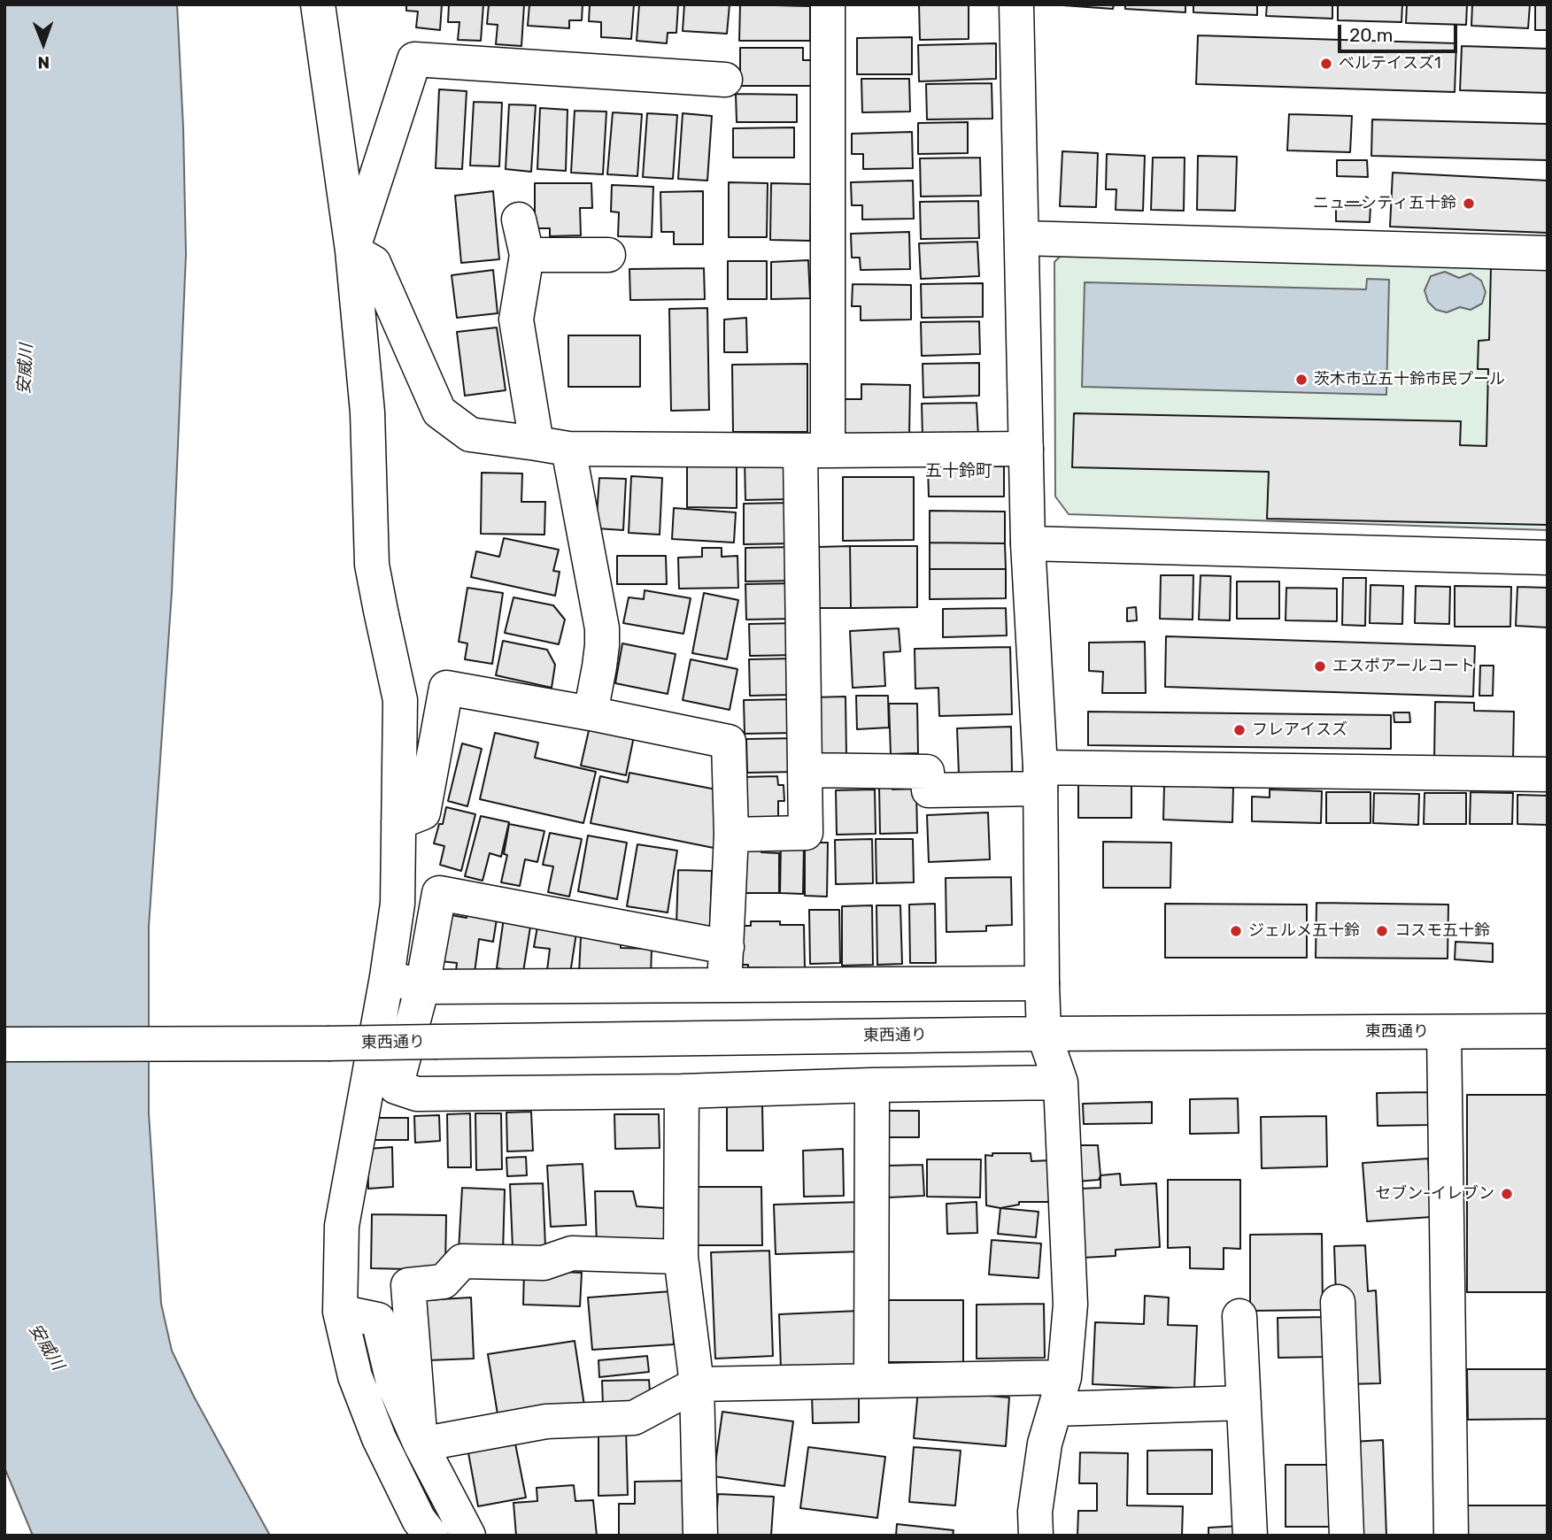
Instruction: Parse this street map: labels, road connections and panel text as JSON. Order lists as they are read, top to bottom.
{
  "streets": {
    "street": ["東西通り"]
  },
  "districts": ["五十鈴町"],
  "water": ["安威川"],
  "places": [
    "ベルテイスズ1",
    "ニューシティ五十鈴",
    "茨木市立五十鈴市民プール",
    "エスポアールコート",
    "フレアイスズ",
    "ジェルメ五十鈴",
    "コスモ五十鈴",
    "セブン-イレブン"
  ],
  "scale_bar": "20 m",
  "north": "bottom"
}
